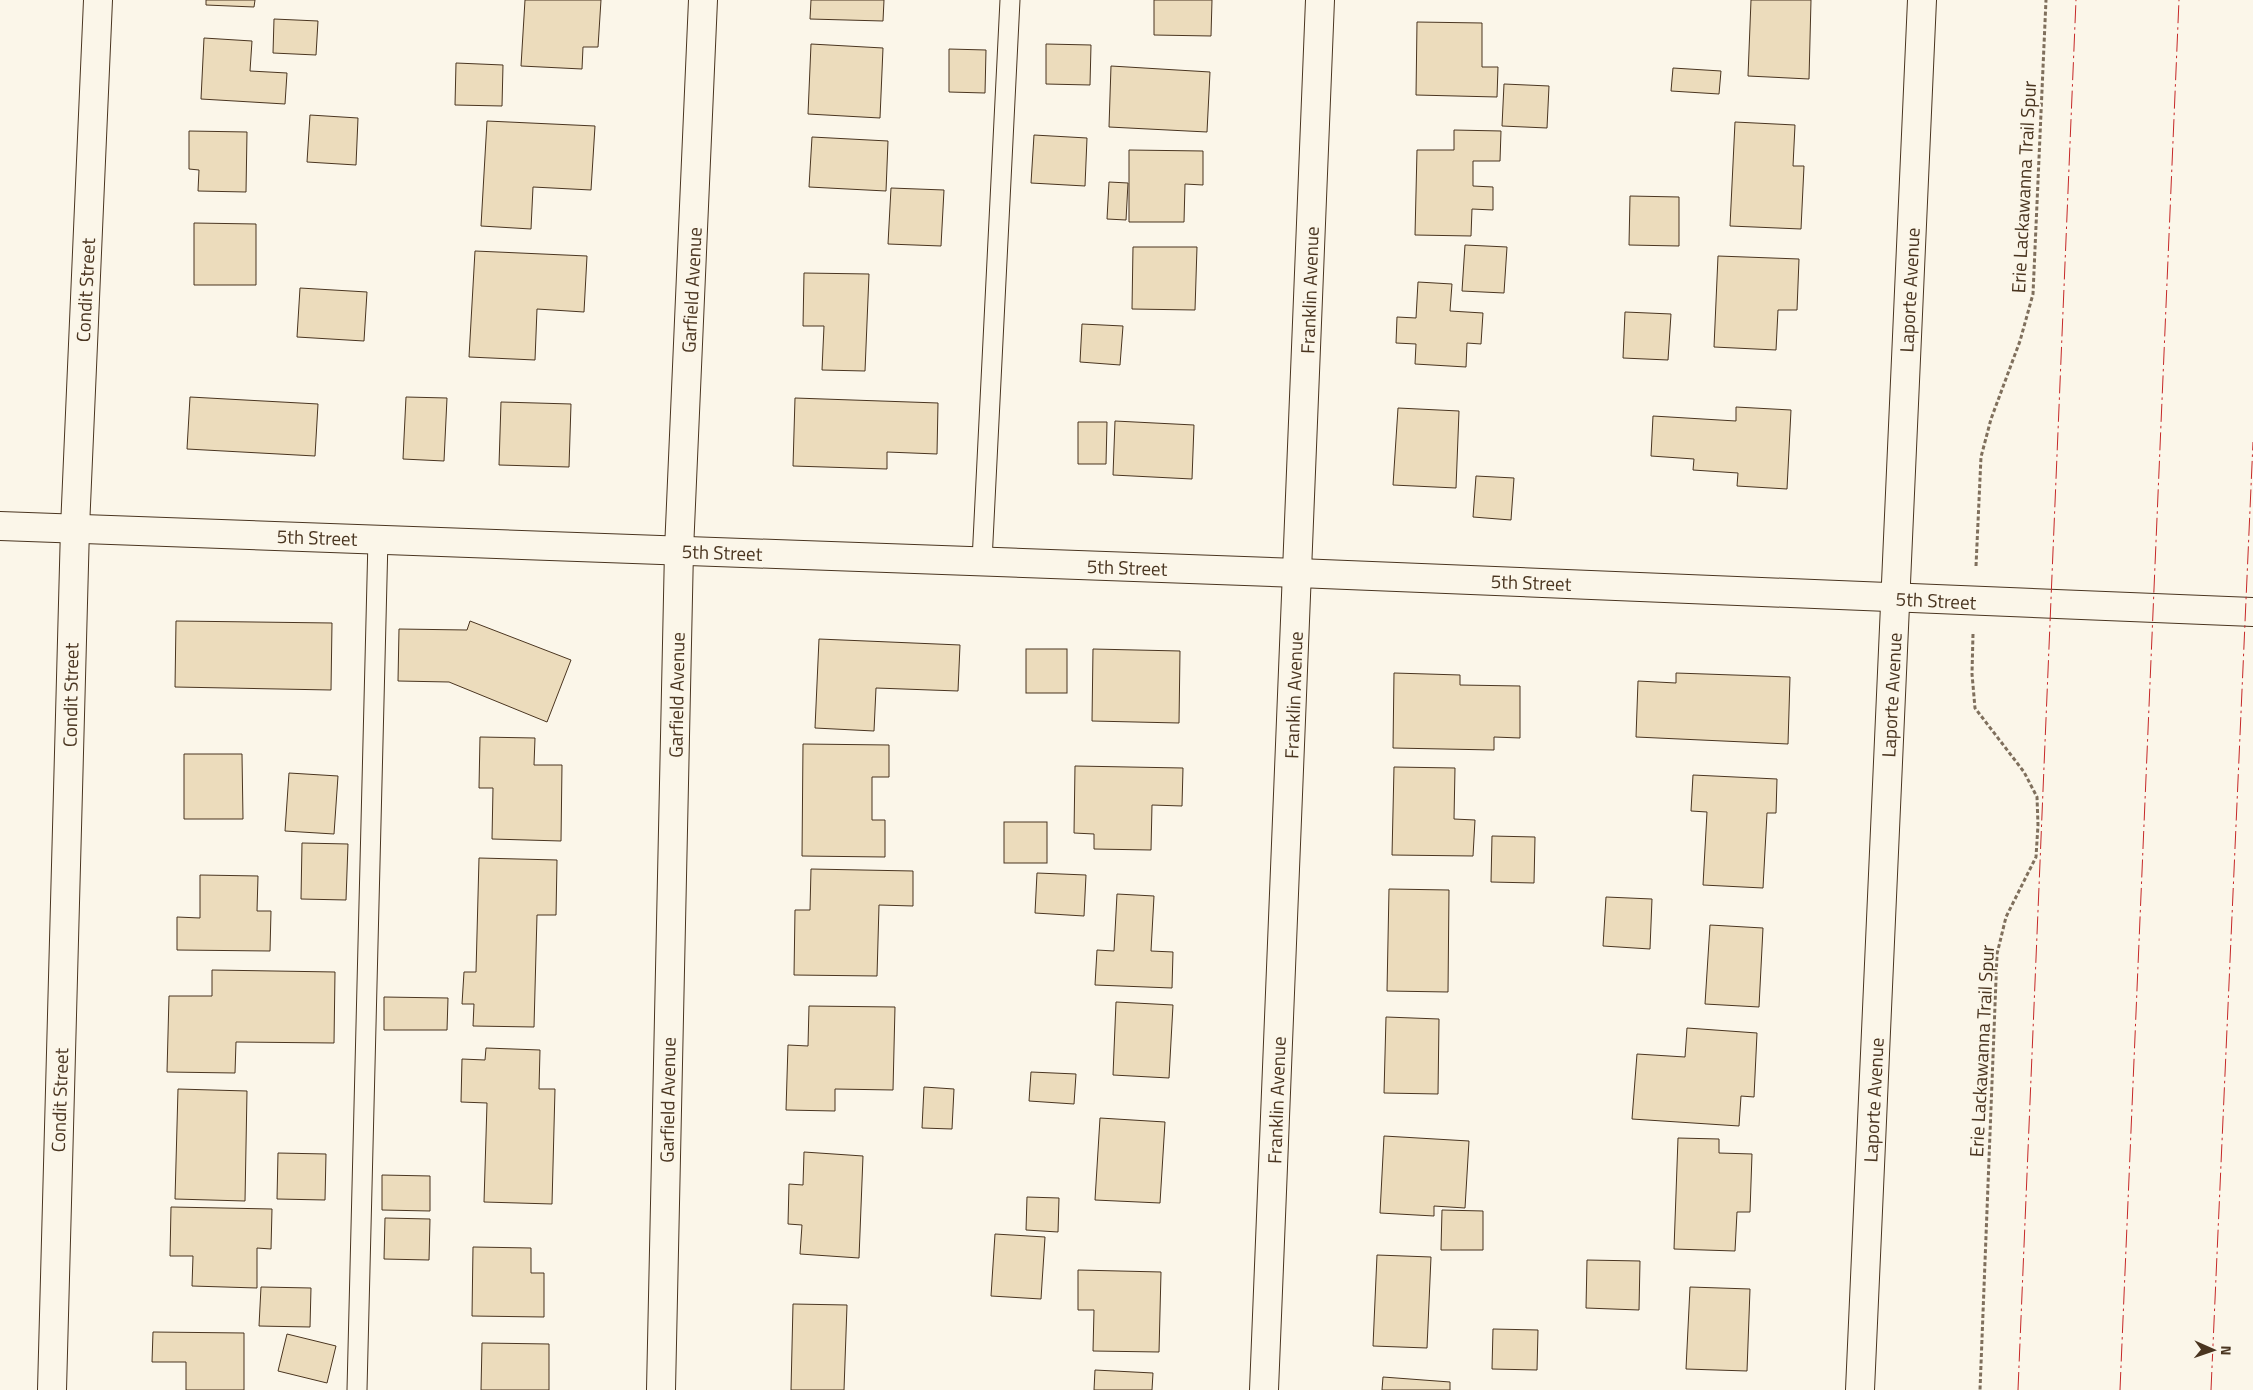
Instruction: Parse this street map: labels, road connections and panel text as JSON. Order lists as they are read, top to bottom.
{
  "streets": {
    "street": [
      "Condit Street",
      "Garfield Avenue",
      "Franklin Avenue",
      "Laporte Avenue",
      "5th Street"
    ],
    "path": ["Erie Lackawanna Trail Spur"]
  },
  "crossings": [
    ["Erie Lackawanna Trail Spur", "5th Street"],
    ["Condit Street", "5th Street"],
    ["Garfield Avenue", "5th Street"],
    ["Franklin Avenue", "5th Street"],
    ["Laporte Avenue", "5th Street"]
  ],
  "north": "right"
}
